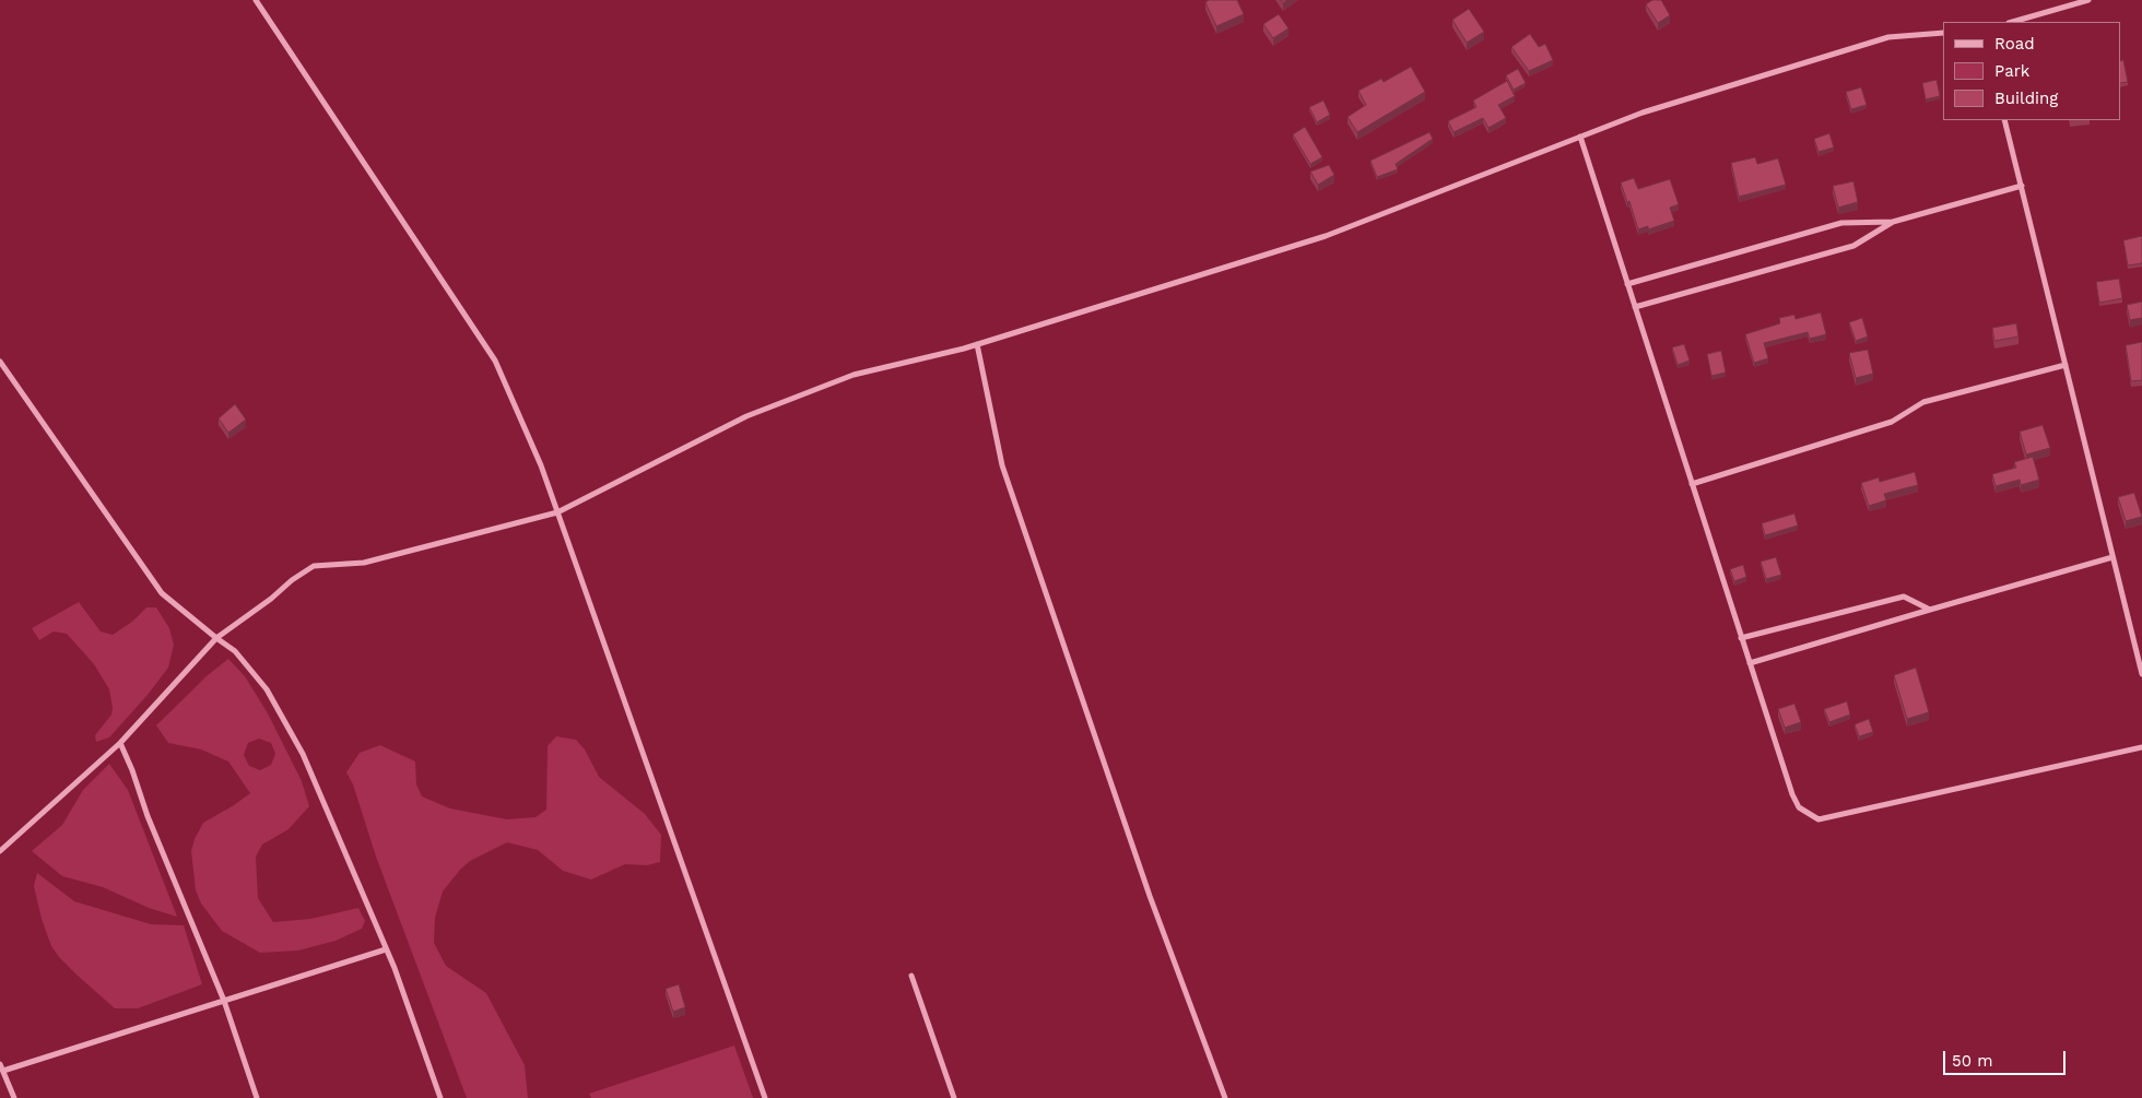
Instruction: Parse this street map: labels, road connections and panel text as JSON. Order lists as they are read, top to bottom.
{
  "legend": ["Road", "Park", "Building"],
  "scale_bar": "50 m"
}
